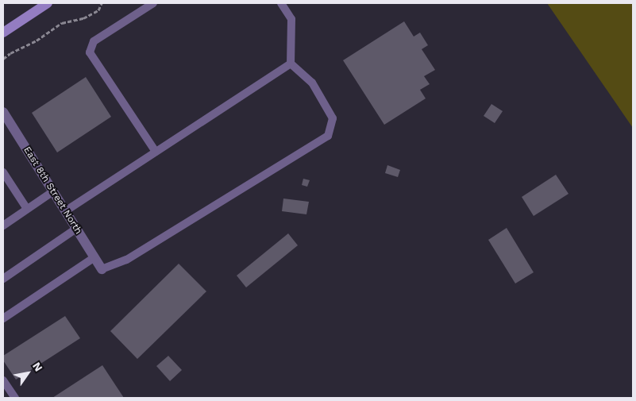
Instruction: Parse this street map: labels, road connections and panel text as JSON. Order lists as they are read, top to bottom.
{
  "streets": {
    "street": ["East 8th Street North"]
  },
  "north": "top right"
}
